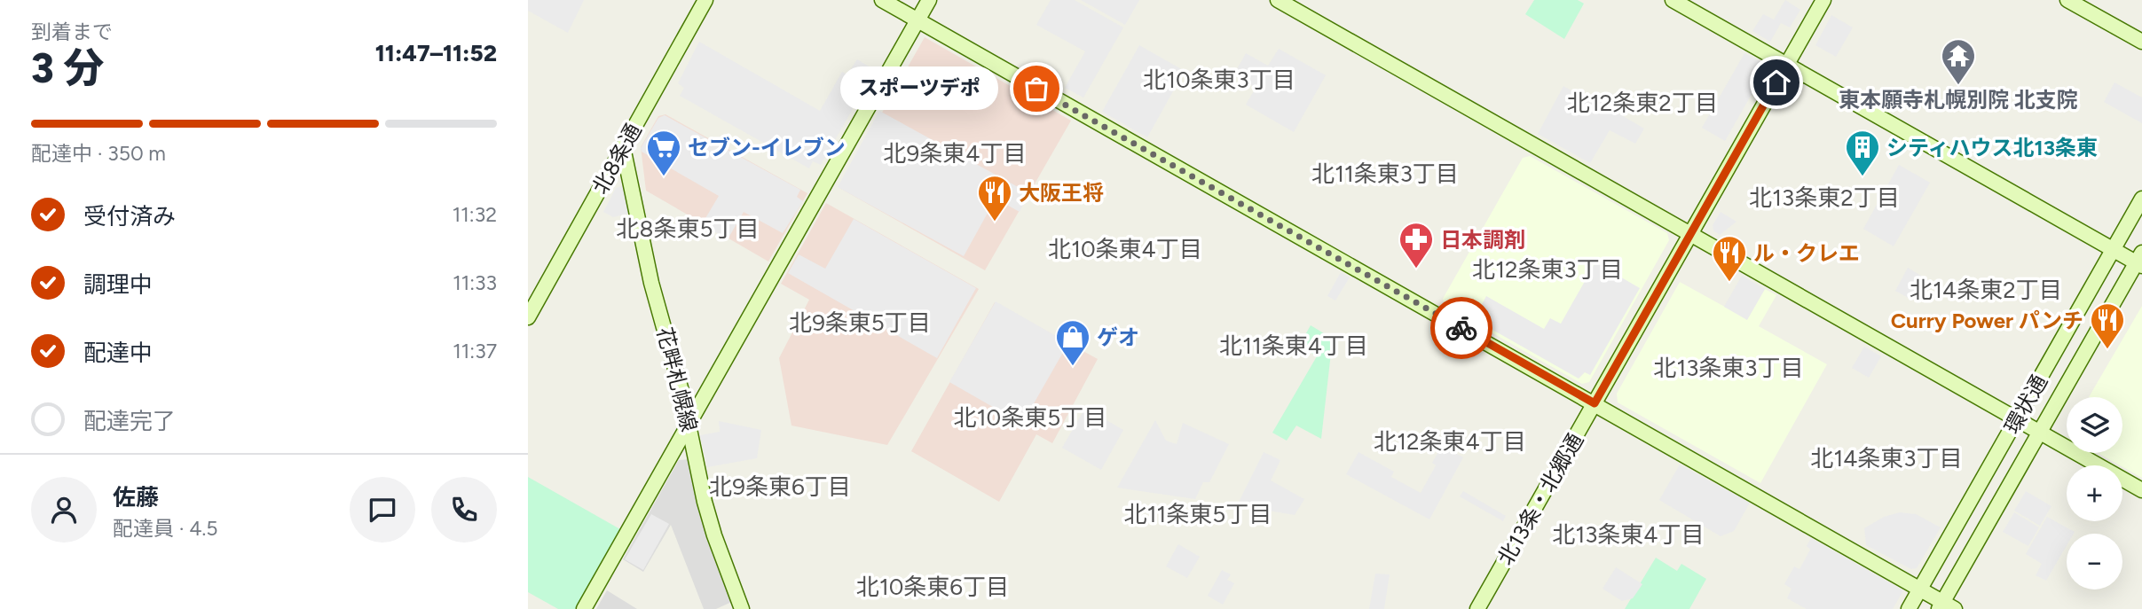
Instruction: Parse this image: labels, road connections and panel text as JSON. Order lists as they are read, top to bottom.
{
  "streets": {
    "street": [
      "北8条通",
      "花畔札幌線",
      "環状通",
      "北13条・北郷通"
    ]
  },
  "crossings": [
    ["北8条通", "花畔札幌線"]
  ],
  "districts": [
    "北10条東3丁目",
    "北12条東2丁目",
    "北9条東4丁目",
    "北11条東3丁目",
    "北13条東2丁目",
    "北8条東5丁目",
    "北10条東4丁目",
    "北12条東3丁目",
    "北14条東2丁目",
    "北9条東5丁目",
    "北11条東4丁目",
    "北13条東3丁目",
    "北10条東5丁目",
    "北12条東4丁目",
    "北14条東3丁目",
    "北9条東6丁目",
    "北11条東5丁目",
    "北13条東4丁目",
    "北10条東6丁目"
  ],
  "places": {
    "temple": ["東本願寺札幌別院 北支院"],
    "other": ["スポーツデポ"],
    "supermarket": ["セブン-イレブン"],
    "building": ["シティハウス北13条東"],
    "restaurant": ["大阪王将", "ル・クレエ", "Curry Power パンチ"],
    "pharmacy": ["日本調剤"],
    "shop": ["ゲオ"]
  },
  "page": {
    "heading": ["3 分", "到着まで", "11:47–11:52"],
    "panel": ["佐藤", "配達員 · 4.5"],
    "bubble": "スポーツデポ",
    "bar": "配達中 · 350 m",
    "list": [
      ["受付済み", "11:32"],
      ["調理中", "11:33"],
      ["配達中", "11:37"],
      "配達完了"
    ],
    "map_buttons": ["+", "−"]
  }
}
